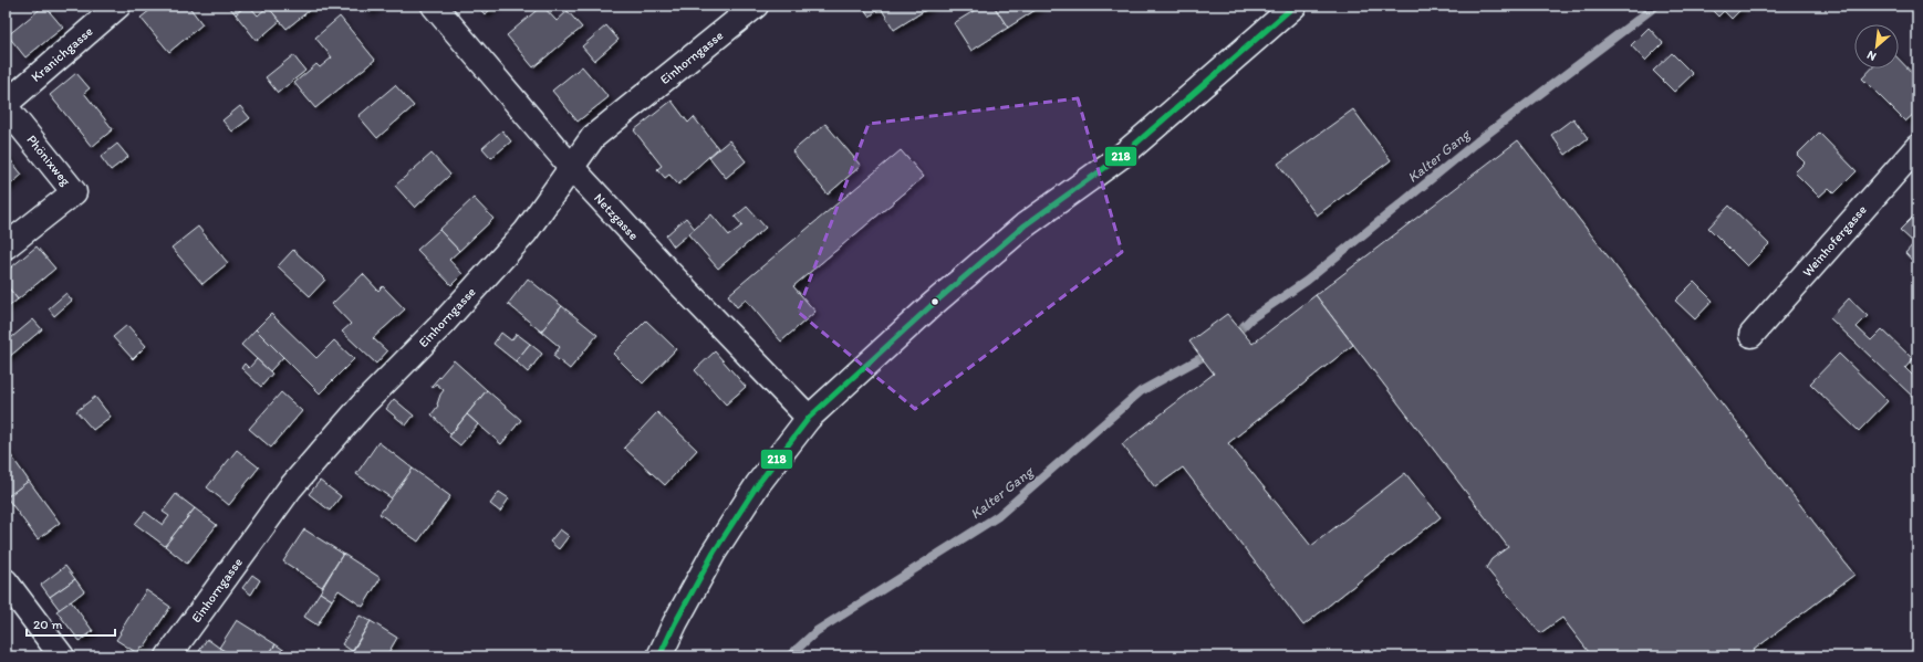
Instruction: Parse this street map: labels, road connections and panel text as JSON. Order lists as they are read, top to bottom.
{
  "streets": {
    "street": [
      "Kranichgasse",
      "Einhorngasse",
      "Phönixweg",
      "Netzgasse",
      "Weinhofergasse"
    ]
  },
  "crossings": [
    ["Kranichgasse", "Phönixweg"],
    ["Einhorngasse", "Netzgasse"]
  ],
  "water": ["Kalter Gang"],
  "lines": ["transit line 218"],
  "scale_bar": "20 m",
  "north": "bottom left"
}
